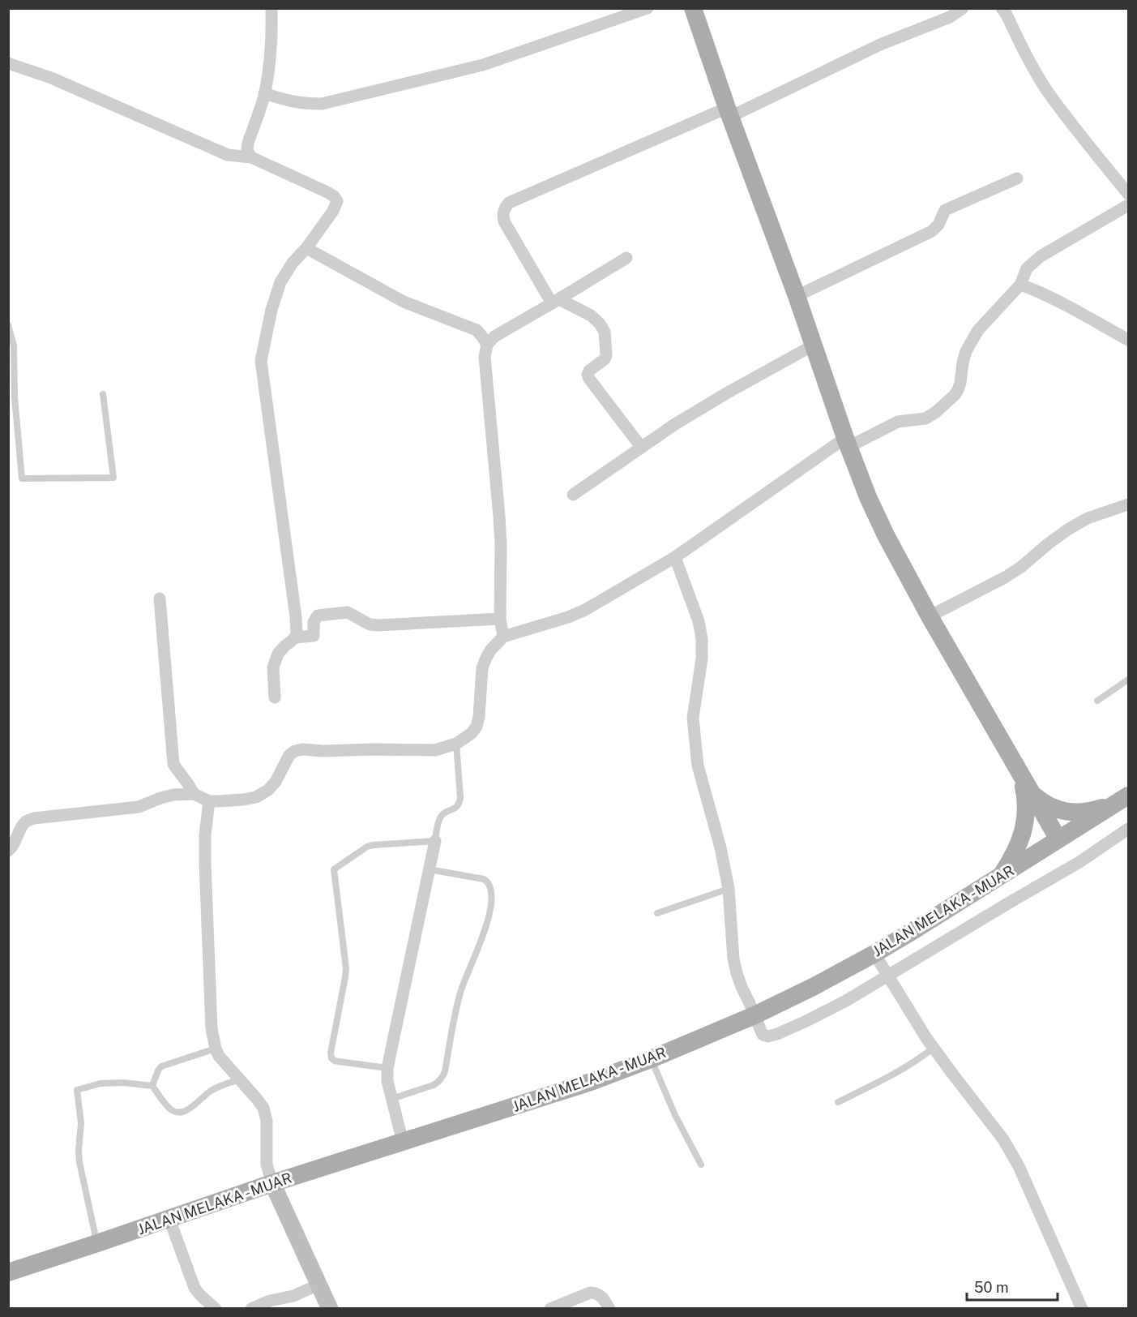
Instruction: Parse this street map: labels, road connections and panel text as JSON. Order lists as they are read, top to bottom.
{
  "streets": {
    "main road": ["JALAN MELAKA - MUAR"]
  },
  "scale_bar": "50 m"
}
